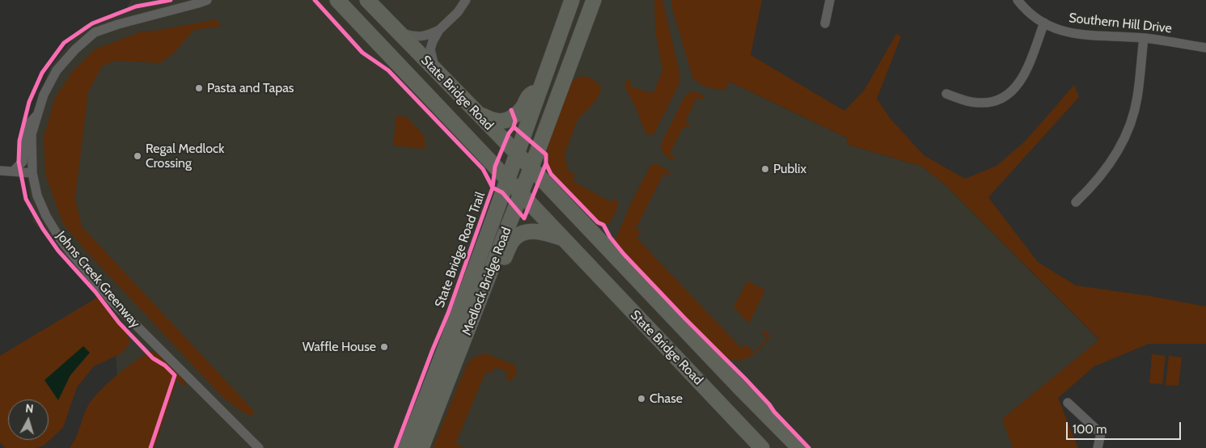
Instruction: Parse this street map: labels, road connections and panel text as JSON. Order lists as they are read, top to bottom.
{
  "streets": {
    "highway": ["State Bridge Road", "Medlock Bridge Road"],
    "street": ["Southern Hill Drive"],
    "cycle path": ["State Bridge Road Trail", "Johns Creek Greenway"]
  },
  "crossings": [
    ["State Bridge Road", "Medlock Bridge Road"]
  ],
  "places": [
    "Pasta and Tapas",
    "Regal Medlock Crossing",
    "Publix",
    "Waffle House",
    "Chase"
  ],
  "scale_bar": "100 m",
  "north": "top"
}
